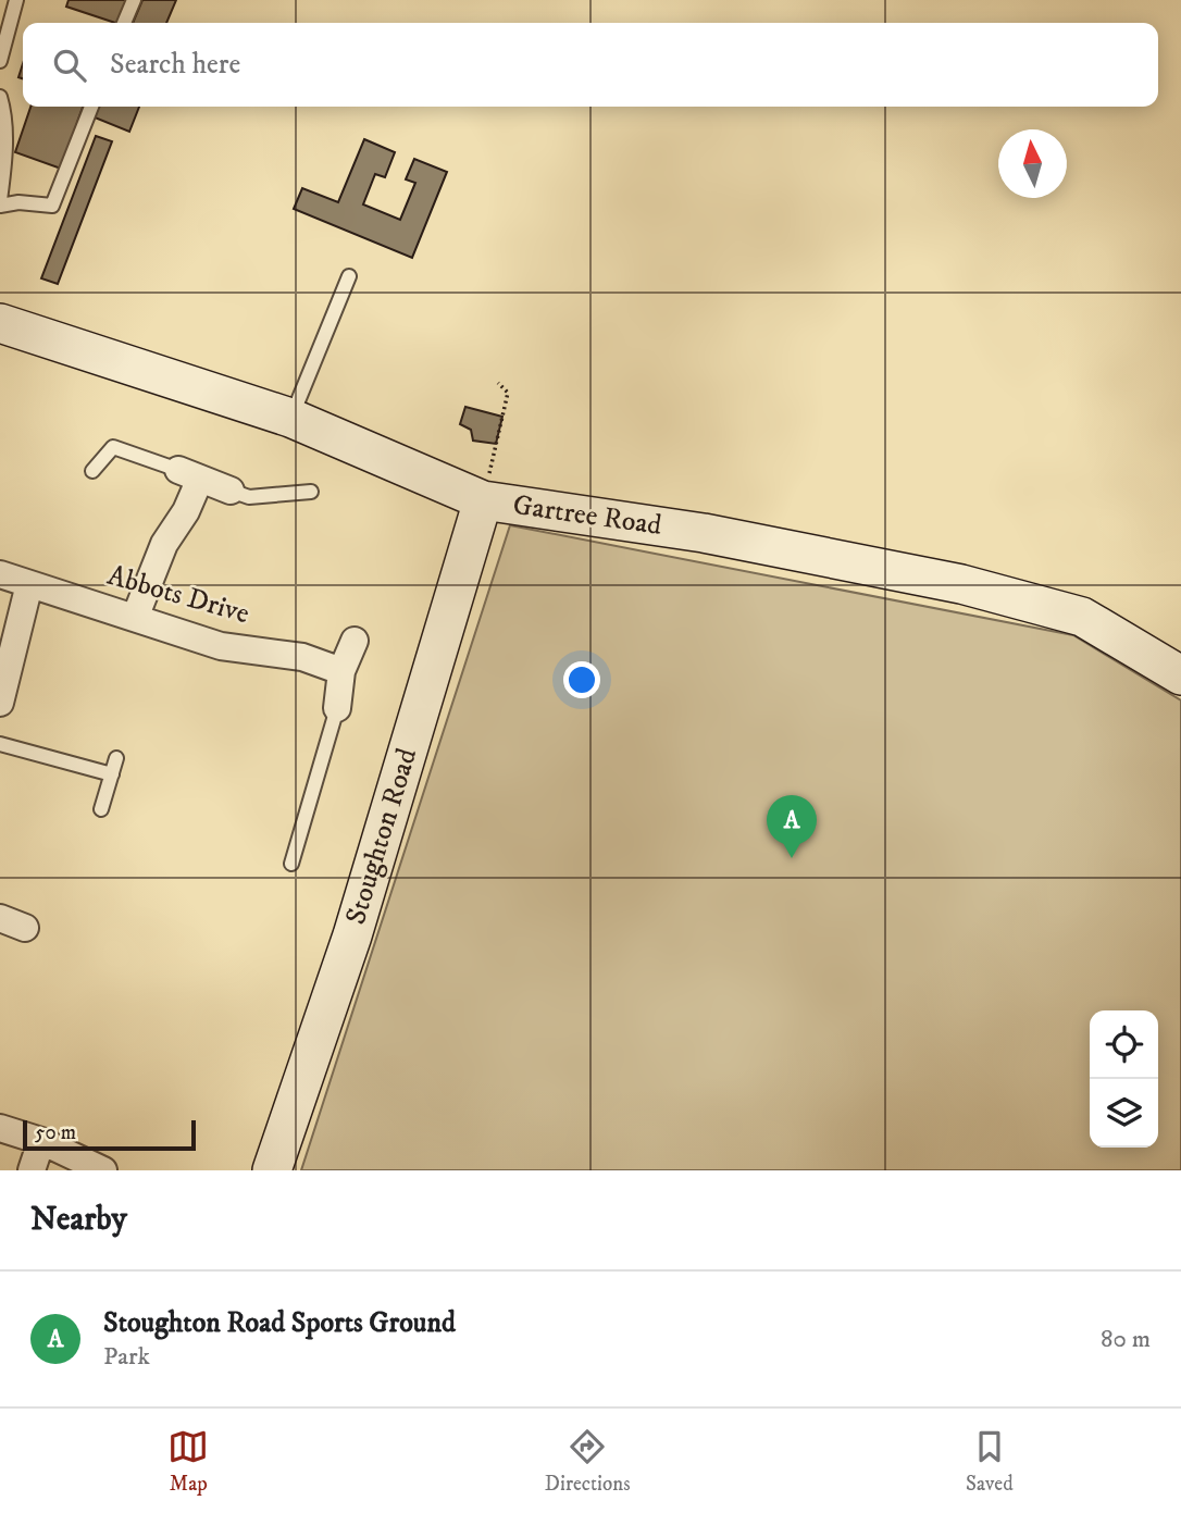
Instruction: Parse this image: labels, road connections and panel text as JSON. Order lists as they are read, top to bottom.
{
  "streets": {
    "main road": ["Gartree Road", "Stoughton Road"],
    "street": ["Abbots Drive"]
  },
  "crossings": [
    ["Gartree Road", "Stoughton Road"]
  ],
  "scale_bar": "50 m",
  "north": "top",
  "page": {
    "search": "Search here",
    "pins": "A",
    "scale": "50 m",
    "heading": "Nearby",
    "list": [
      {
        "mark": "A",
        "name": "Stoughton Road Sports Ground",
        "note": "Park",
        "value": "80 m"
      }
    ],
    "nav": ["Map", "Directions", "Saved"]
  }
}
